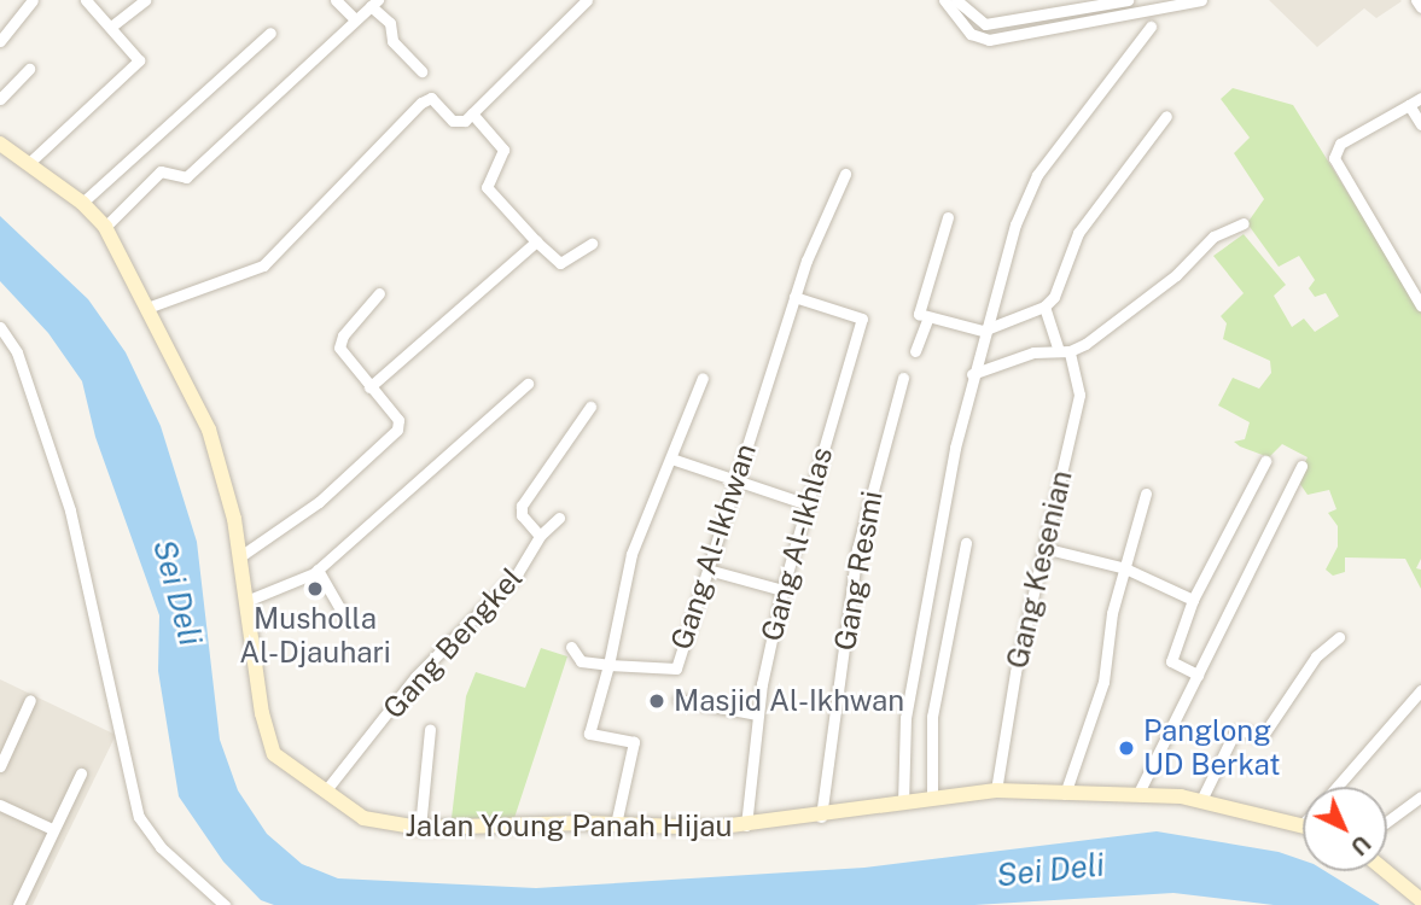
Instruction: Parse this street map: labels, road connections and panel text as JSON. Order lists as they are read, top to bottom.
{
  "streets": {
    "street": [
      "Gang Al-Ikhlas",
      "Gang Al-Ikhwan",
      "Gang Kesenian",
      "Gang Resmi",
      "Gang Bengkel",
      "Jalan Young Panah Hijau"
    ]
  },
  "crossings": [
    ["Gang Al-Ikhlas", "Gang Al-Ikhwan"],
    ["Gang Al-Ikhlas", "Jalan Young Panah Hijau"],
    ["Gang Kesenian", "Jalan Young Panah Hijau"],
    ["Gang Resmi", "Jalan Young Panah Hijau"],
    ["Gang Bengkel", "Jalan Young Panah Hijau"]
  ],
  "water": ["Sei Deli"],
  "places": ["Musholla Al-Djauhari", "Masjid Al-Ikhwan", "Panglong UD Berkat"],
  "north": "bottom right"
}
